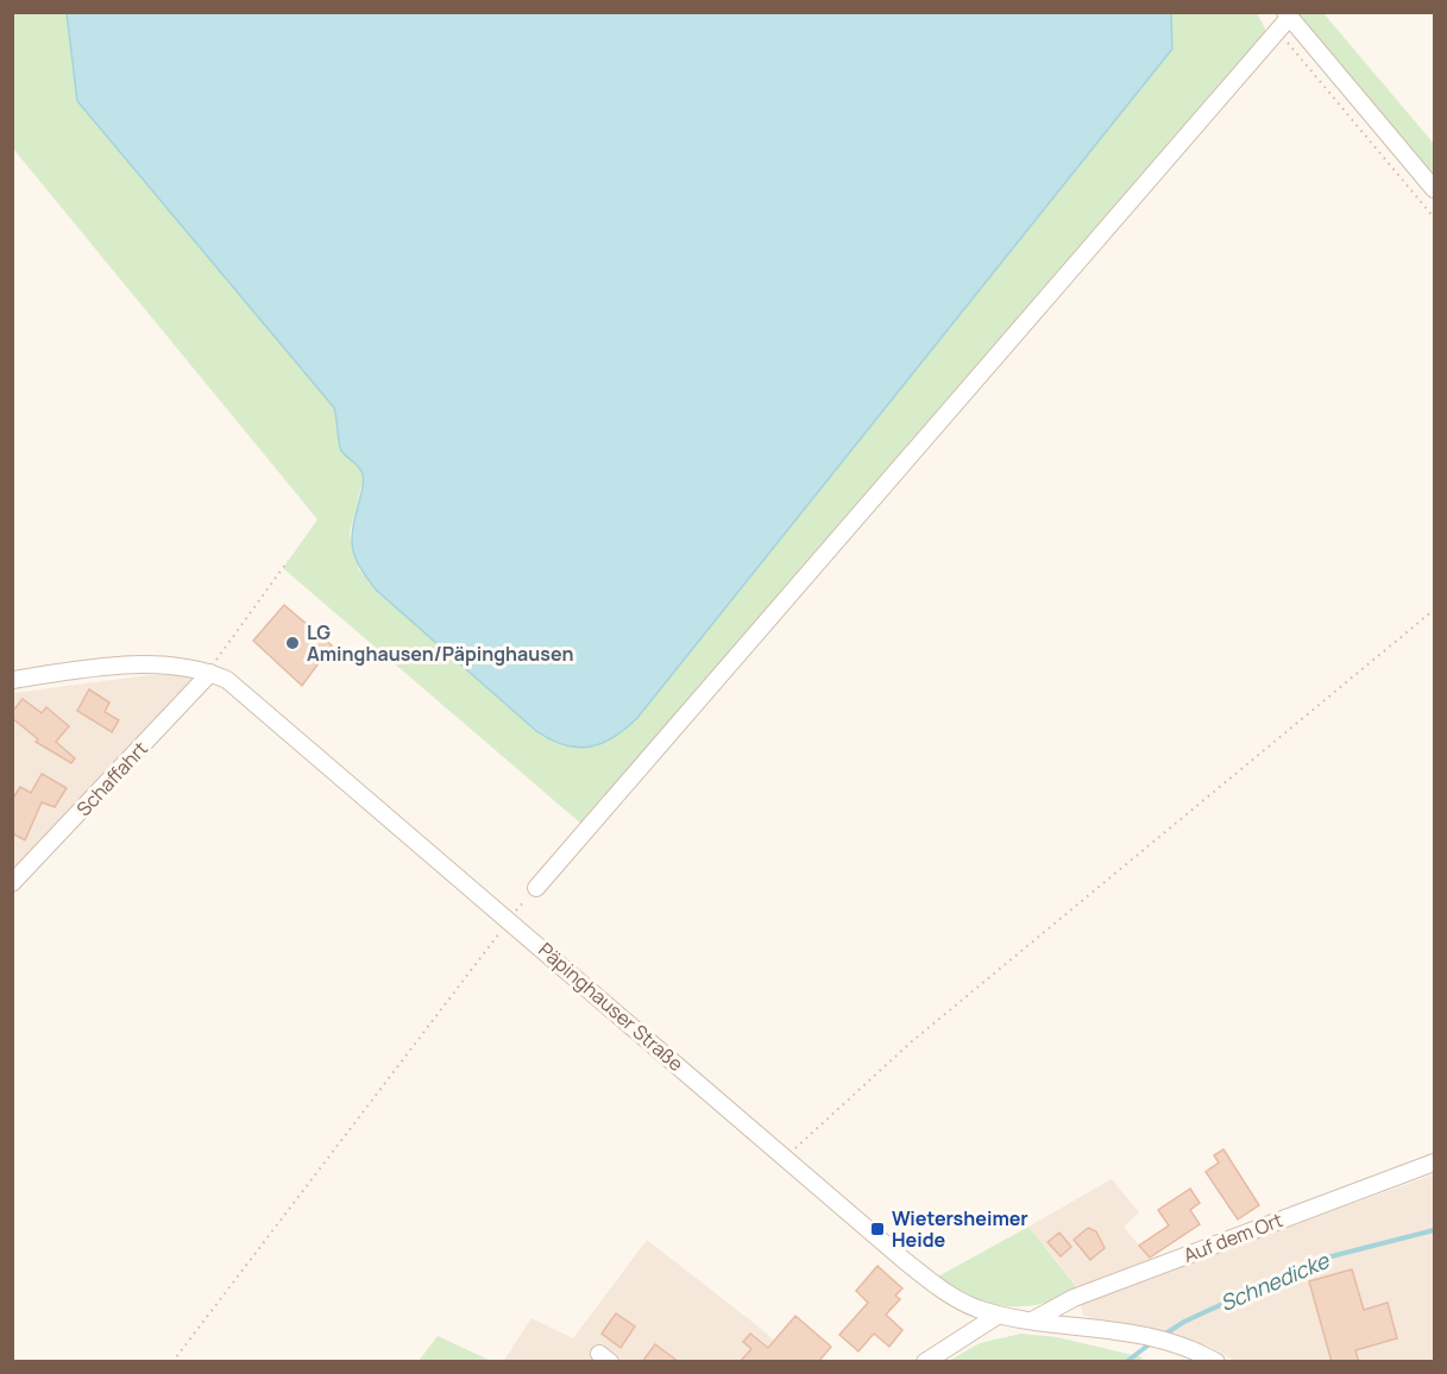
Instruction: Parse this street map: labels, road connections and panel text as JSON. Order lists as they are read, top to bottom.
{
  "streets": {
    "street": ["Schaffahrt", "Päpinghauser Straße", "Auf dem Ort"]
  },
  "crossings": [
    ["Schaffahrt", "Päpinghauser Straße"],
    ["Päpinghauser Straße", "Auf dem Ort"]
  ],
  "water": ["Schnedicke"],
  "places": {
    "other": ["LG Aminghausen/Päpinghausen"],
    "transit": ["Wietersheimer Heide"]
  }
}
